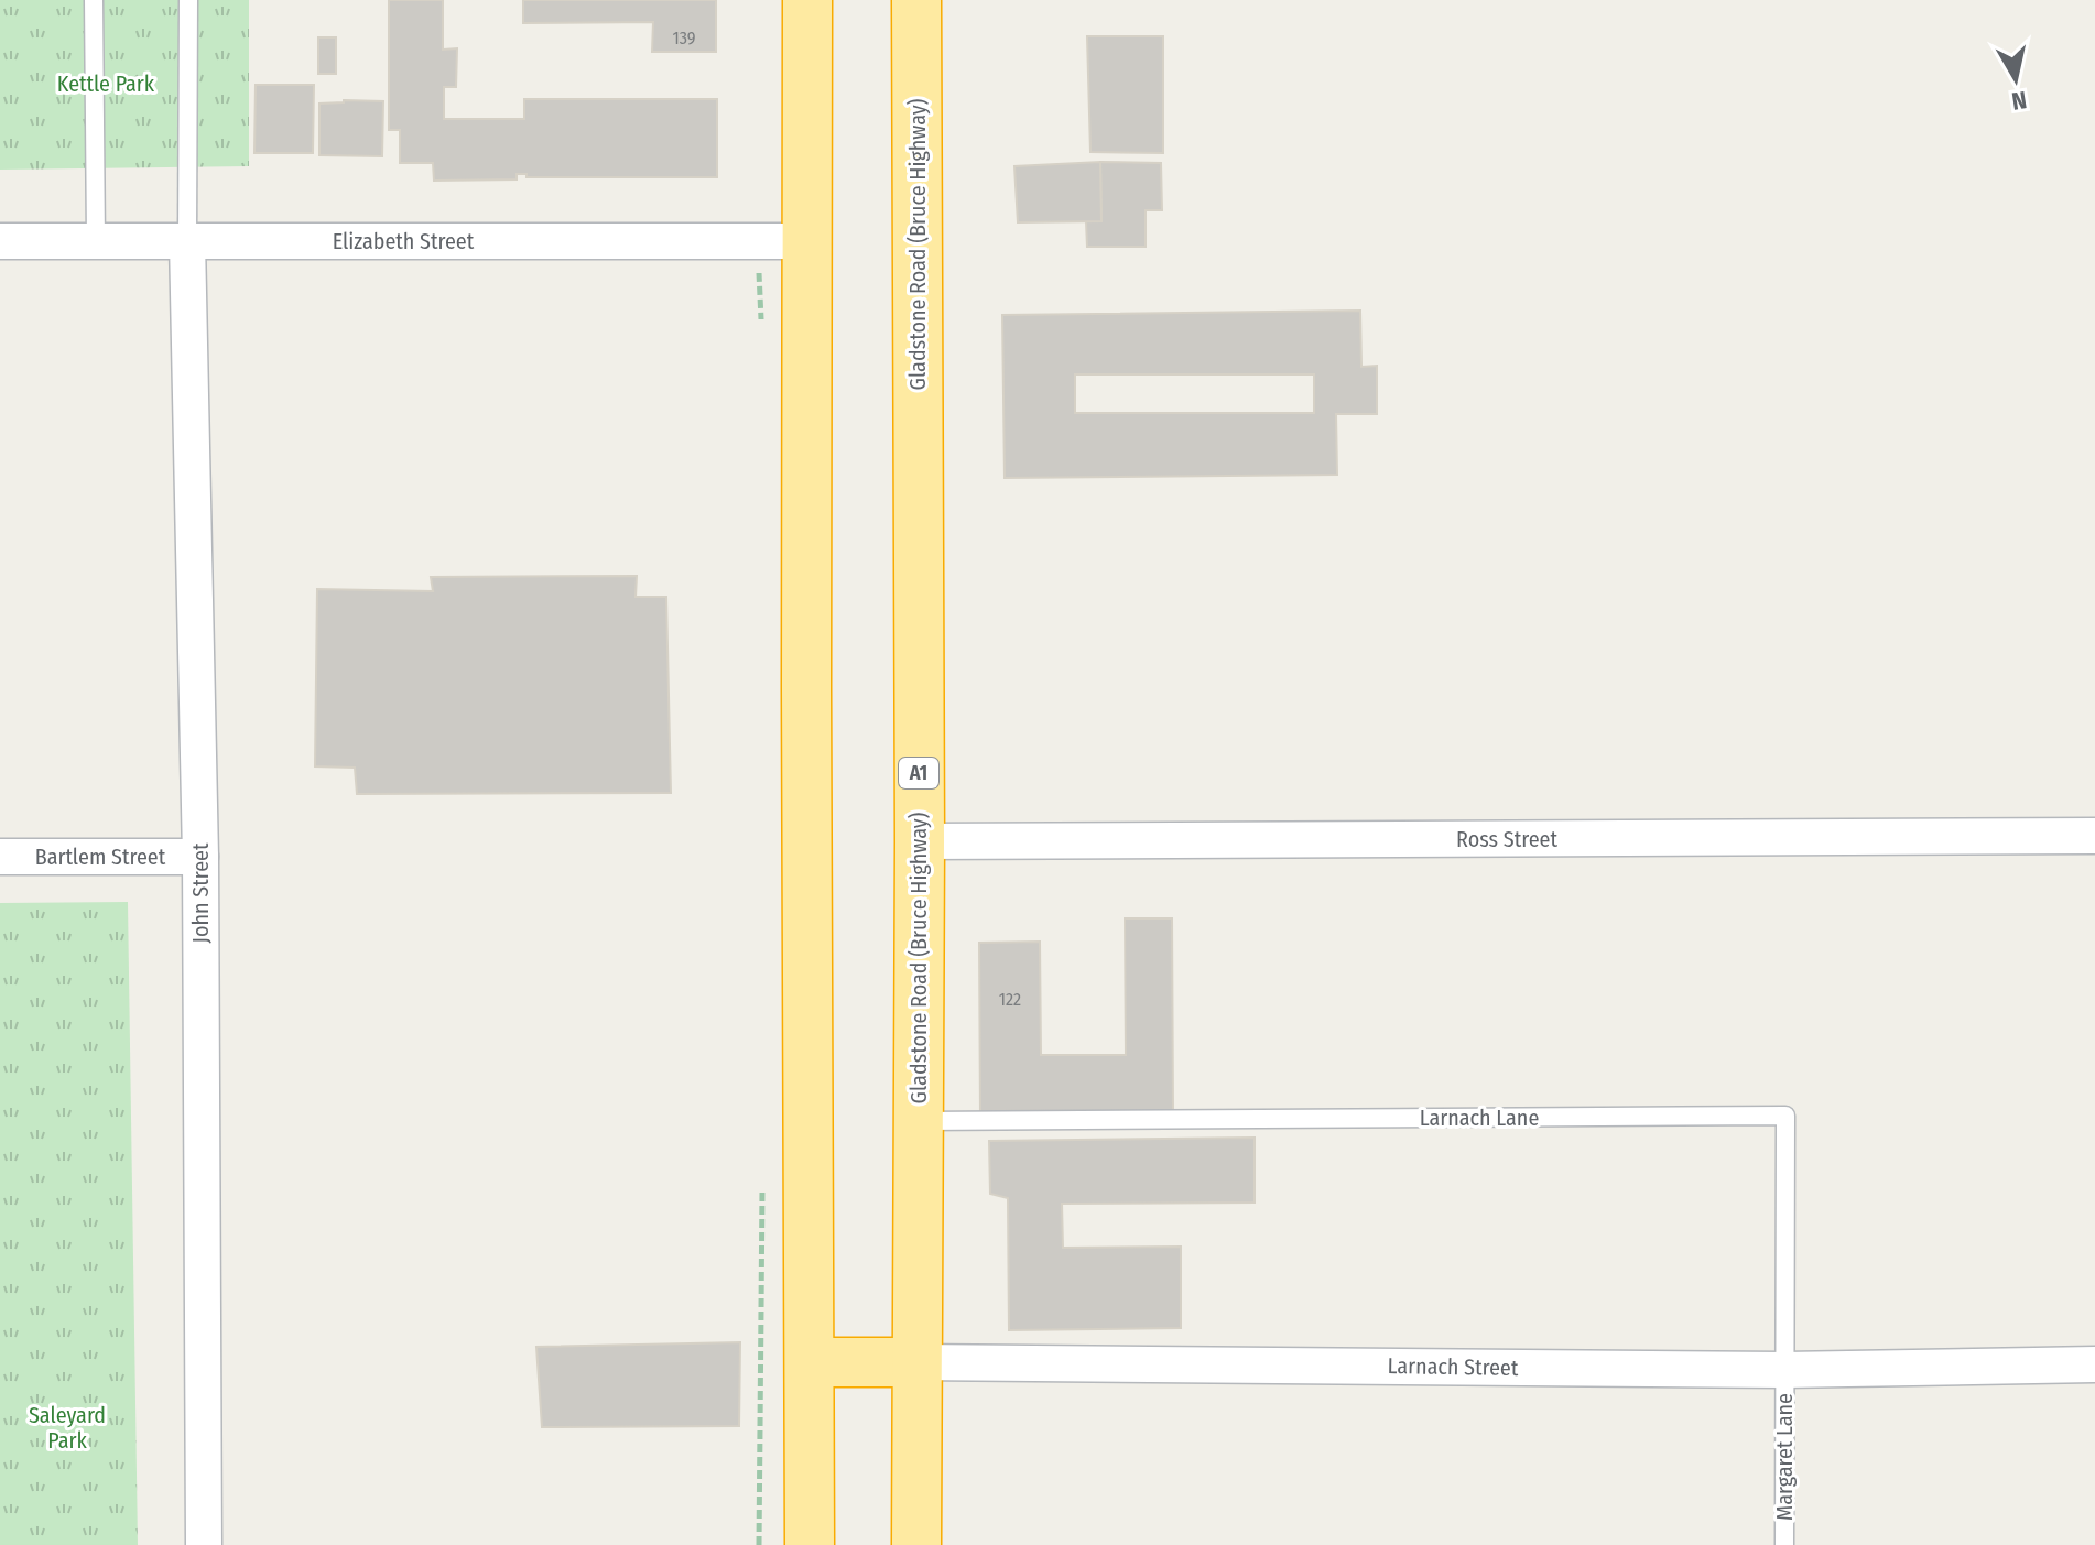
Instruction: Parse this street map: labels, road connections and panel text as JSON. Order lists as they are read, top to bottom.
{
  "streets": {
    "highway": ["Gladstone Road (Bruce Highway)", "A1", "Larnach Street"],
    "street": [
      "Elizabeth Street",
      "Ross Street",
      "Bartlem Street",
      "John Street"
    ],
    "lane": ["Larnach Lane", "Margaret Lane"]
  },
  "crossings": [
    ["Elizabeth Street", "John Street"],
    ["Gladstone Road (Bruce Highway)", "Ross Street"],
    ["Gladstone Road (Bruce Highway)", "Larnach Lane"],
    ["Gladstone Road (Bruce Highway)", "Larnach Street"],
    ["Bartlem Street", "John Street"],
    ["Larnach Lane", "Larnach Street"],
    ["Larnach Lane", "Margaret Lane"],
    ["Larnach Street", "Margaret Lane"]
  ],
  "parks": ["Kettle Park", "Saleyard Park"],
  "house_numbers": ["139", "122"],
  "north": "bottom"
}
